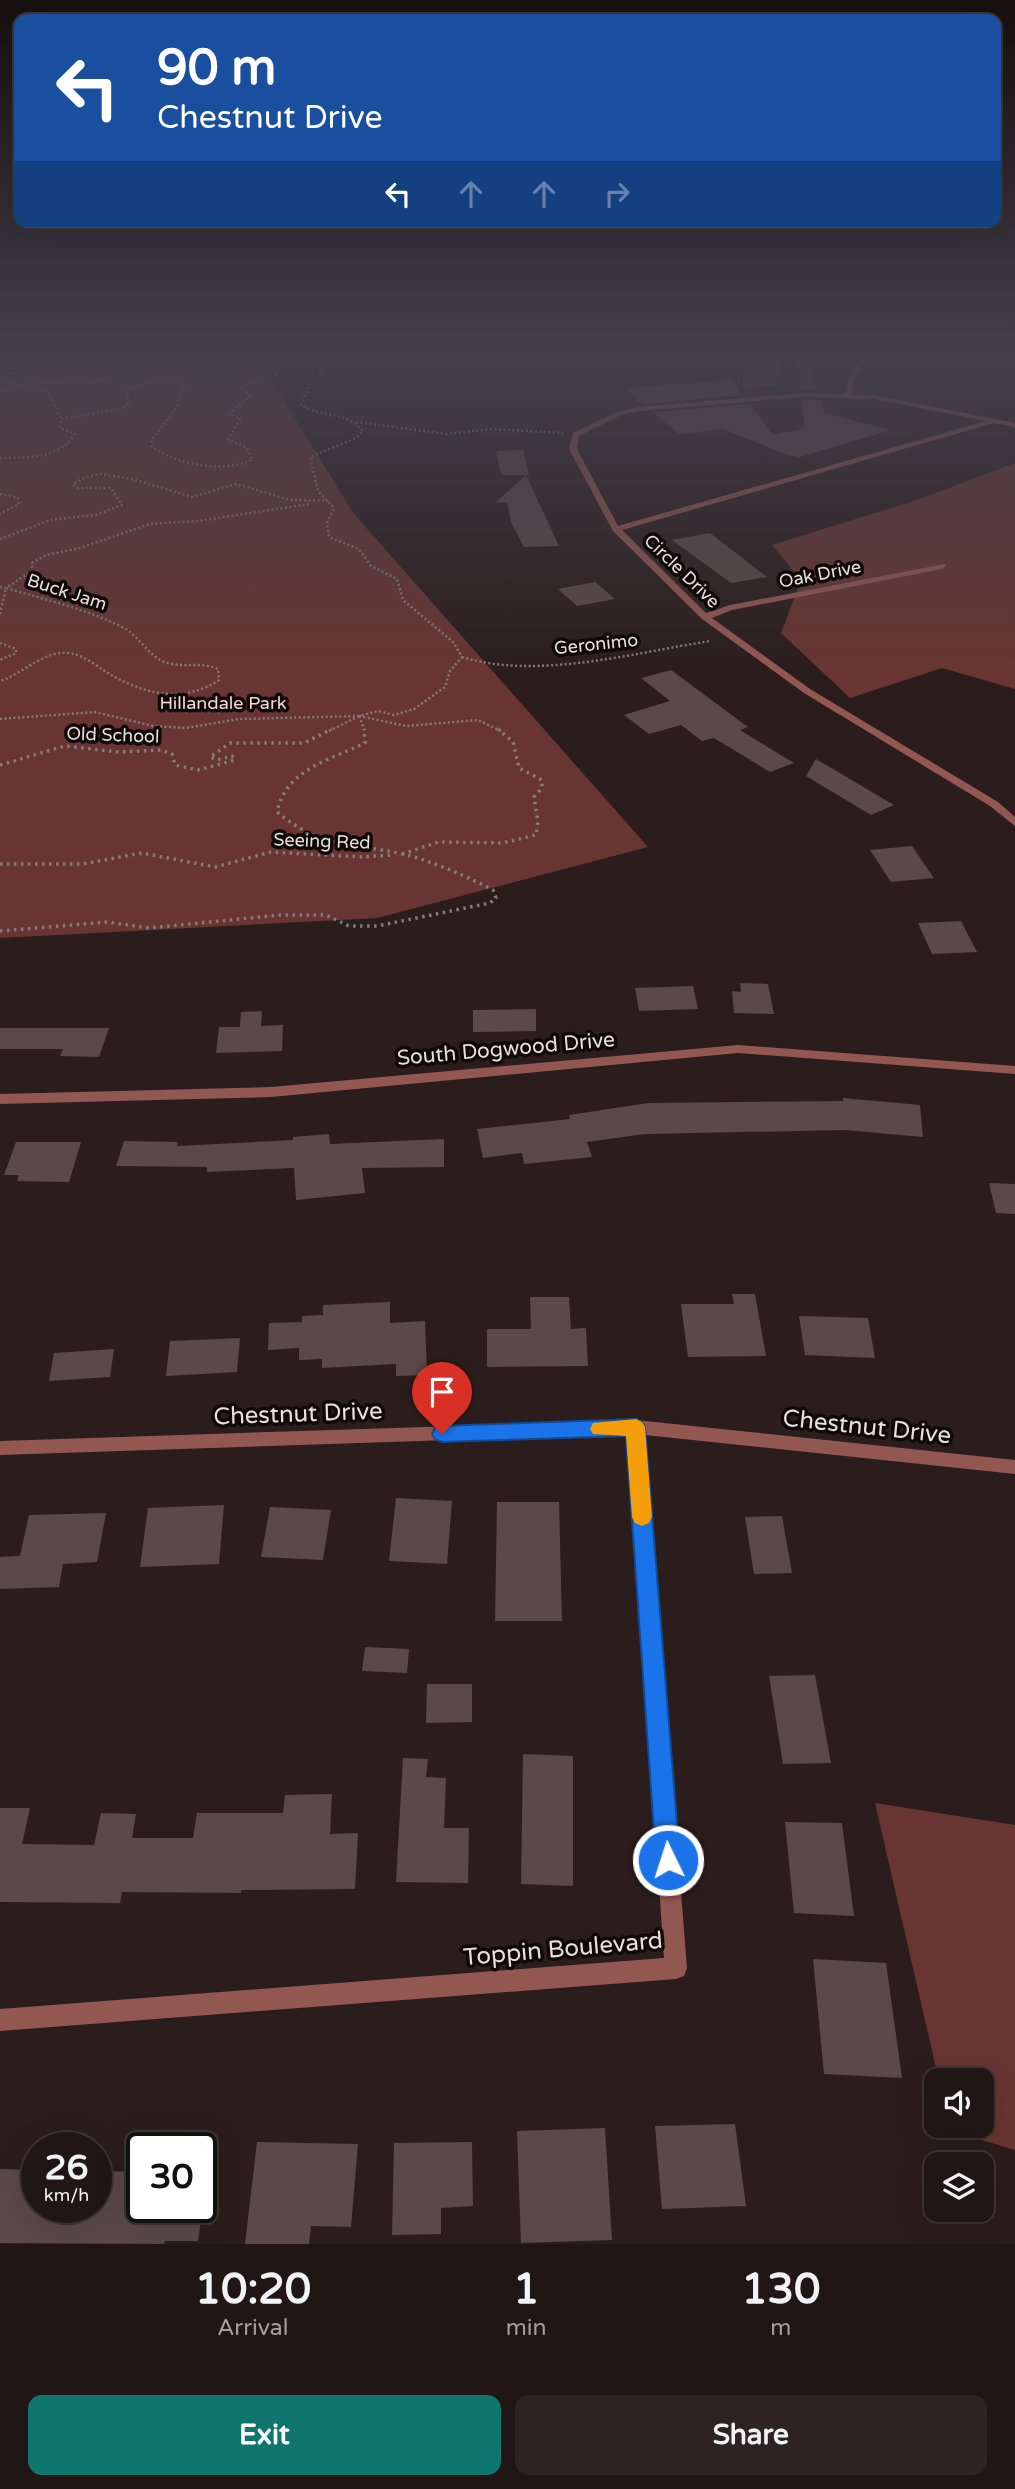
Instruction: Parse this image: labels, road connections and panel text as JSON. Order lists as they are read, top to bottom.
{
  "streets": {
    "street": [
      "Circle Drive",
      "Oak Drive",
      "South Dogwood Drive",
      "Chestnut Drive",
      "Toppin Boulevard"
    ],
    "path": [
      "Buck Jam",
      "Geronimo",
      "Old School",
      "Seeing Red"
    ]
  },
  "crossings": [
    ["Circle Drive", "Oak Drive"],
    ["Circle Drive", "Geronimo"],
    ["Old School", "Seeing Red"],
    ["Chestnut Drive", "Toppin Boulevard"]
  ],
  "parks": ["Hillandale Park"],
  "page": {
    "turn": ["90 m", "Chestnut Drive"],
    "speed": "26 km/h",
    "limit": "30",
    "eta": [
      "10:20",
      "Arrival",
      "1",
      "min",
      "130",
      "m"
    ],
    "buttons": ["Exit", "Share"]
  }
}
